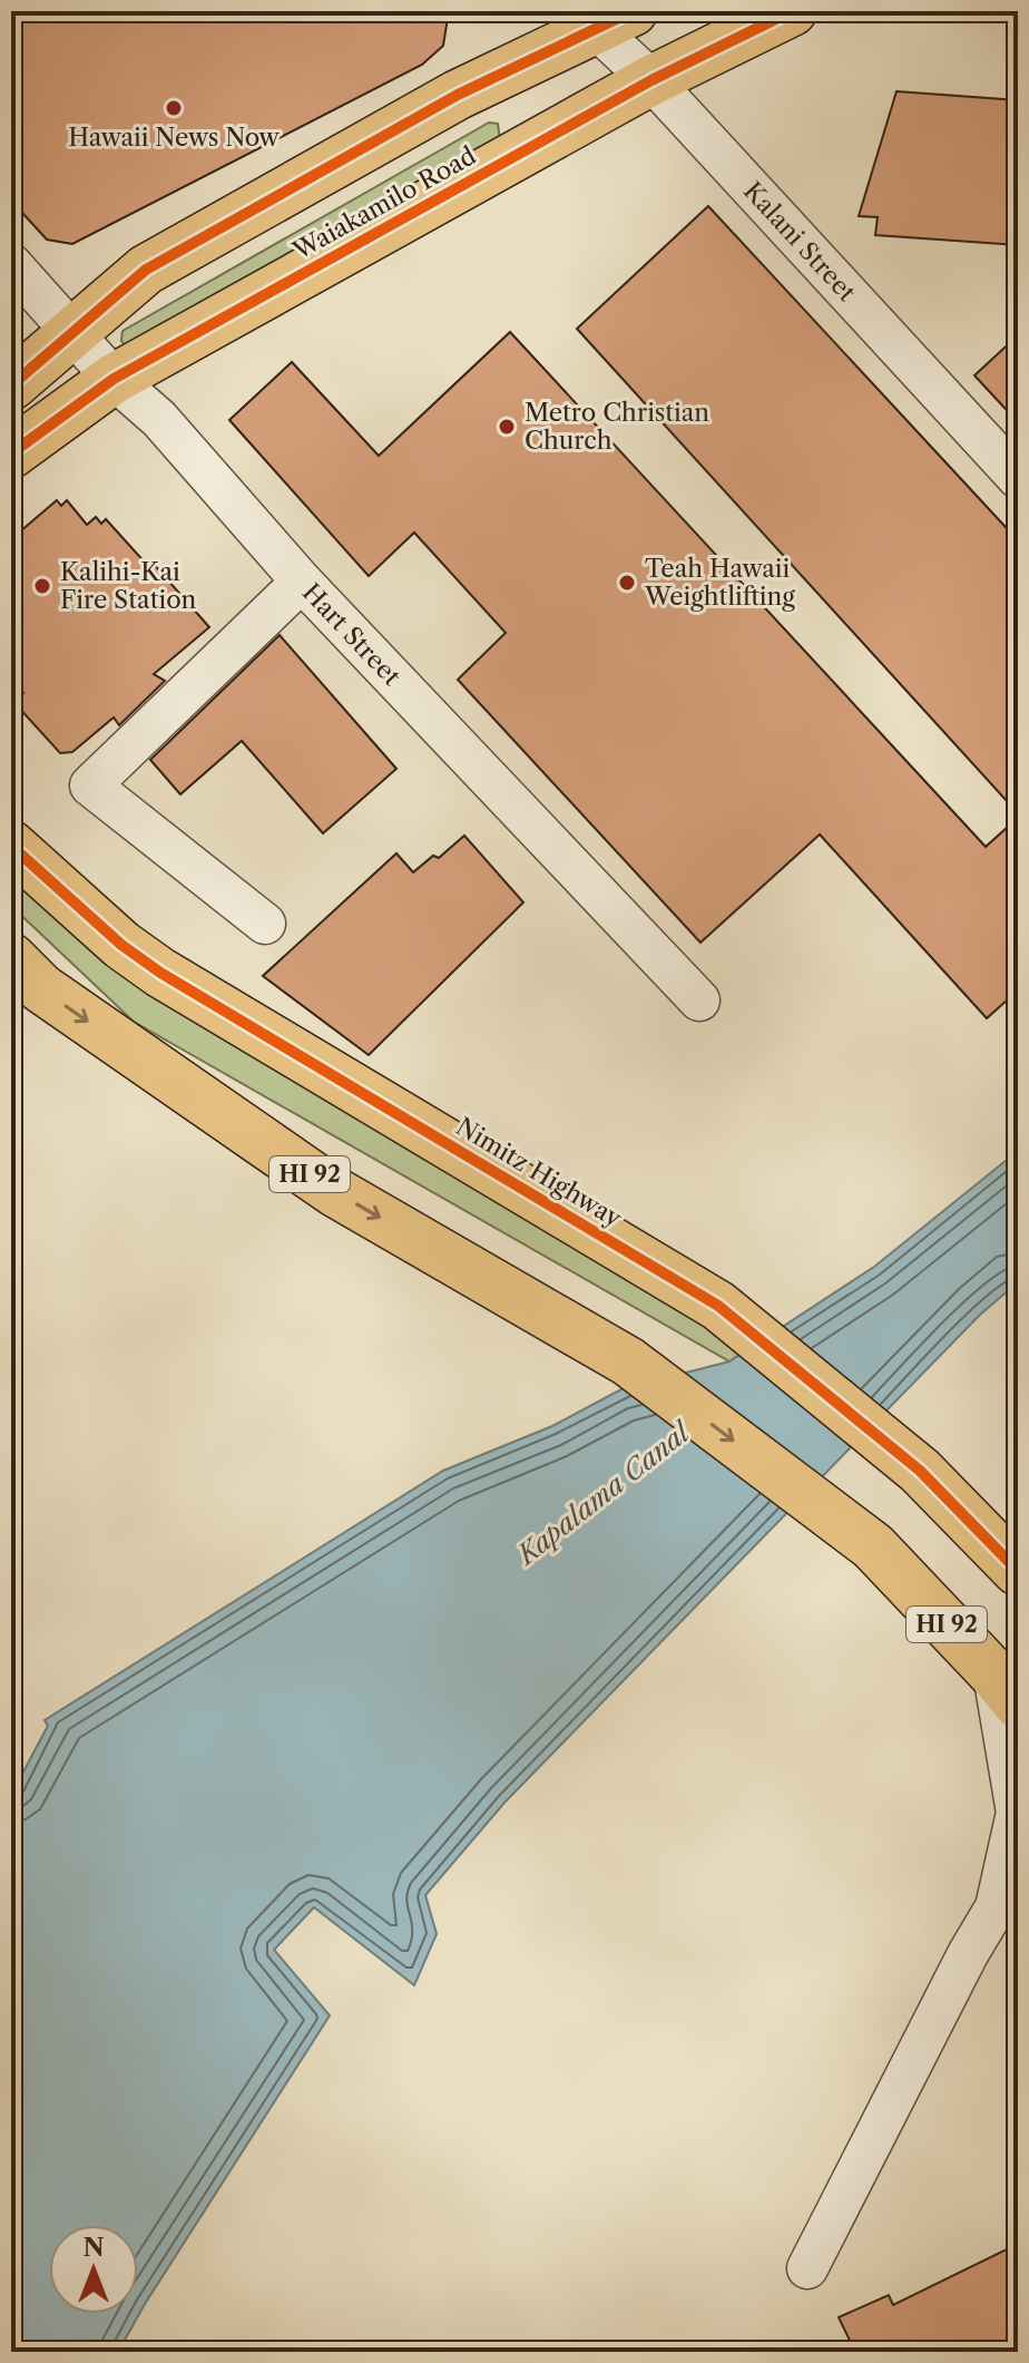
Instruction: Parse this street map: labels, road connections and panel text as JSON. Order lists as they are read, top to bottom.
{
  "streets": {
    "main road": ["Waiakamilo Road", "Nimitz Highway", "HI 92"],
    "street": ["Kalani Street", "Hart Street"]
  },
  "crossings": [
    ["Waiakamilo Road", "Kalani Street"],
    ["Waiakamilo Road", "Hart Street"]
  ],
  "water": ["Kapalama Canal"],
  "places": [
    "Hawaii News Now",
    "Metro Christian Church",
    "Teah Hawaii Weightlifting",
    "Kalihi-Kai Fire Station"
  ],
  "north": "top"
}
